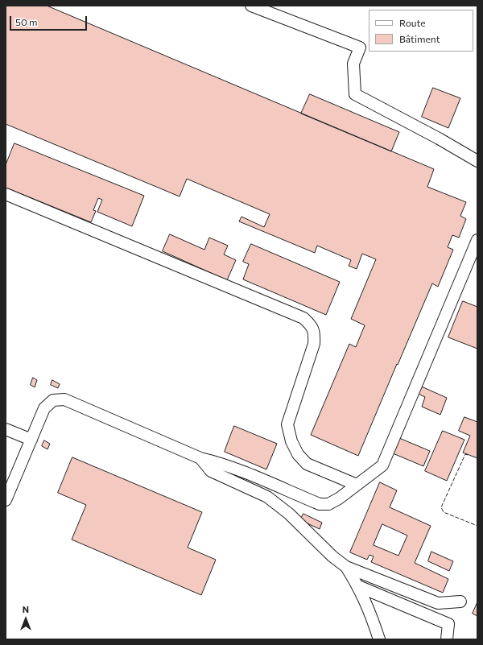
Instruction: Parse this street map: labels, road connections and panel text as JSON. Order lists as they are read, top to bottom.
{
  "legend": ["Route", "Bâtiment"],
  "scale_bar": "50 m",
  "north": "top"
}
